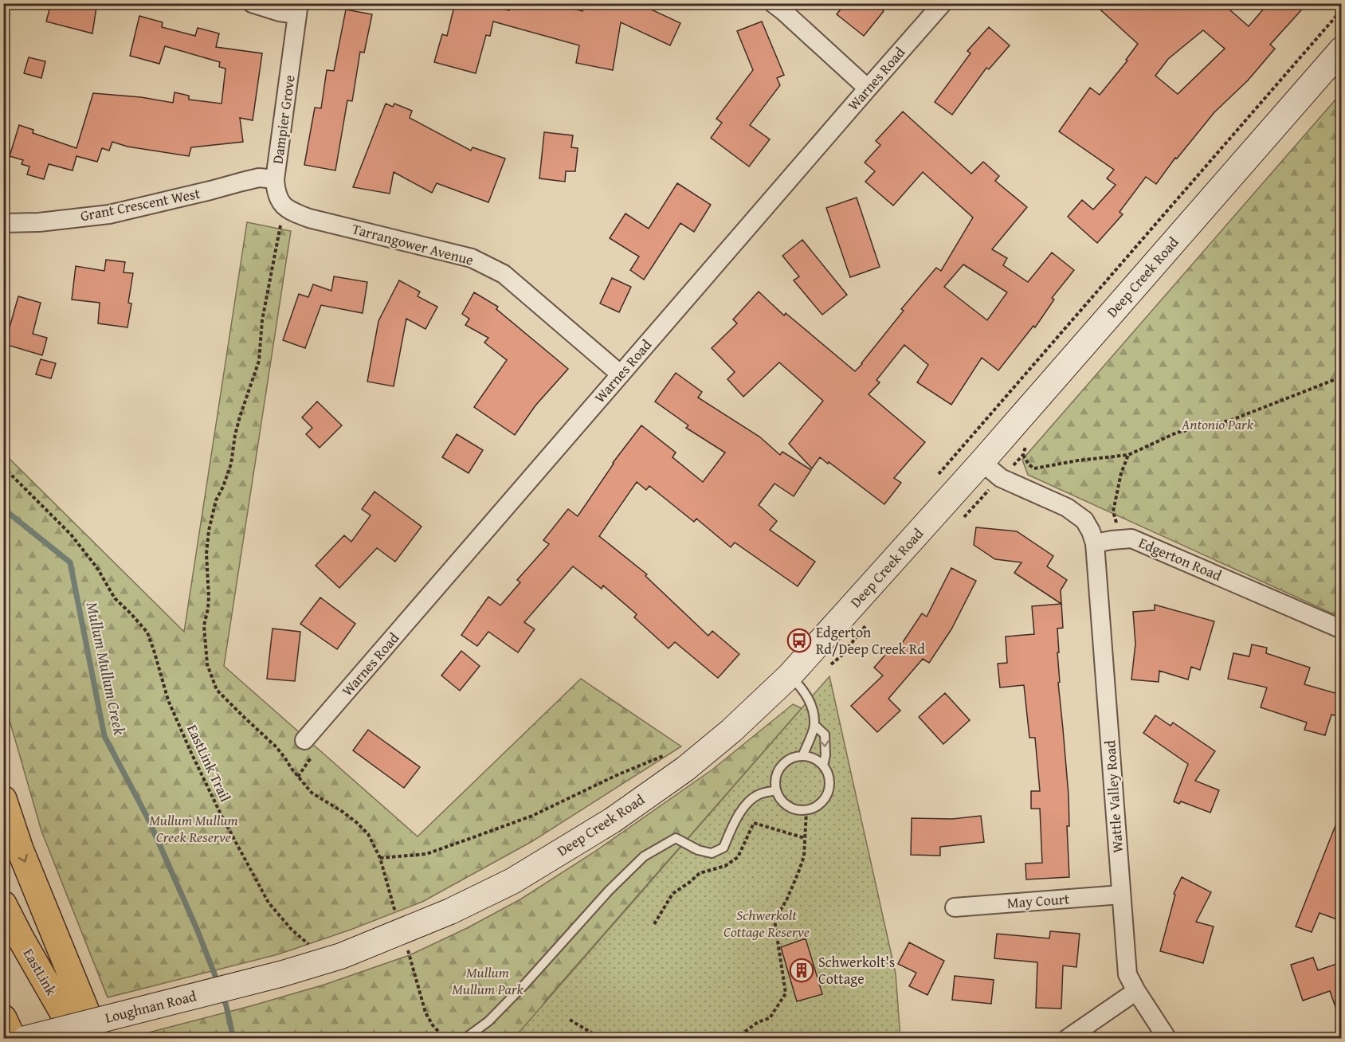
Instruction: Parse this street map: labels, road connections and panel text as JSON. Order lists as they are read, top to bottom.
{
  "streets": {
    "highway": ["EastLink"],
    "main road": ["Deep Creek Road", "Loughnan Road"],
    "street": [
      "Warnes Road",
      "Dampier Grove",
      "Grant Crescent West",
      "Tarrangower Avenue",
      "Edgerton Road",
      "Wattle Valley Road",
      "May Court"
    ],
    "path": ["EastLink Trail"]
  },
  "crossings": [
    ["Warnes Road", "Tarrangower Avenue"],
    ["Dampier Grove", "Grant Crescent West"],
    ["Dampier Grove", "Tarrangower Avenue"],
    ["Deep Creek Road", "Loughnan Road"],
    ["Edgerton Road", "Wattle Valley Road"],
    ["Wattle Valley Road", "May Court"]
  ],
  "water": ["Mullum Mullum Creek"],
  "parks": [
    "Antonio Park",
    "Mullum Mullum Creek Reserve",
    "Schwerkolt Cottage Reserve",
    "Mullum Mullum Park"
  ],
  "places": {
    "bus stop": ["Edgerton Rd/Deep Creek Rd"],
    "building": ["Schwerkolt's Cottage"]
  }
}
